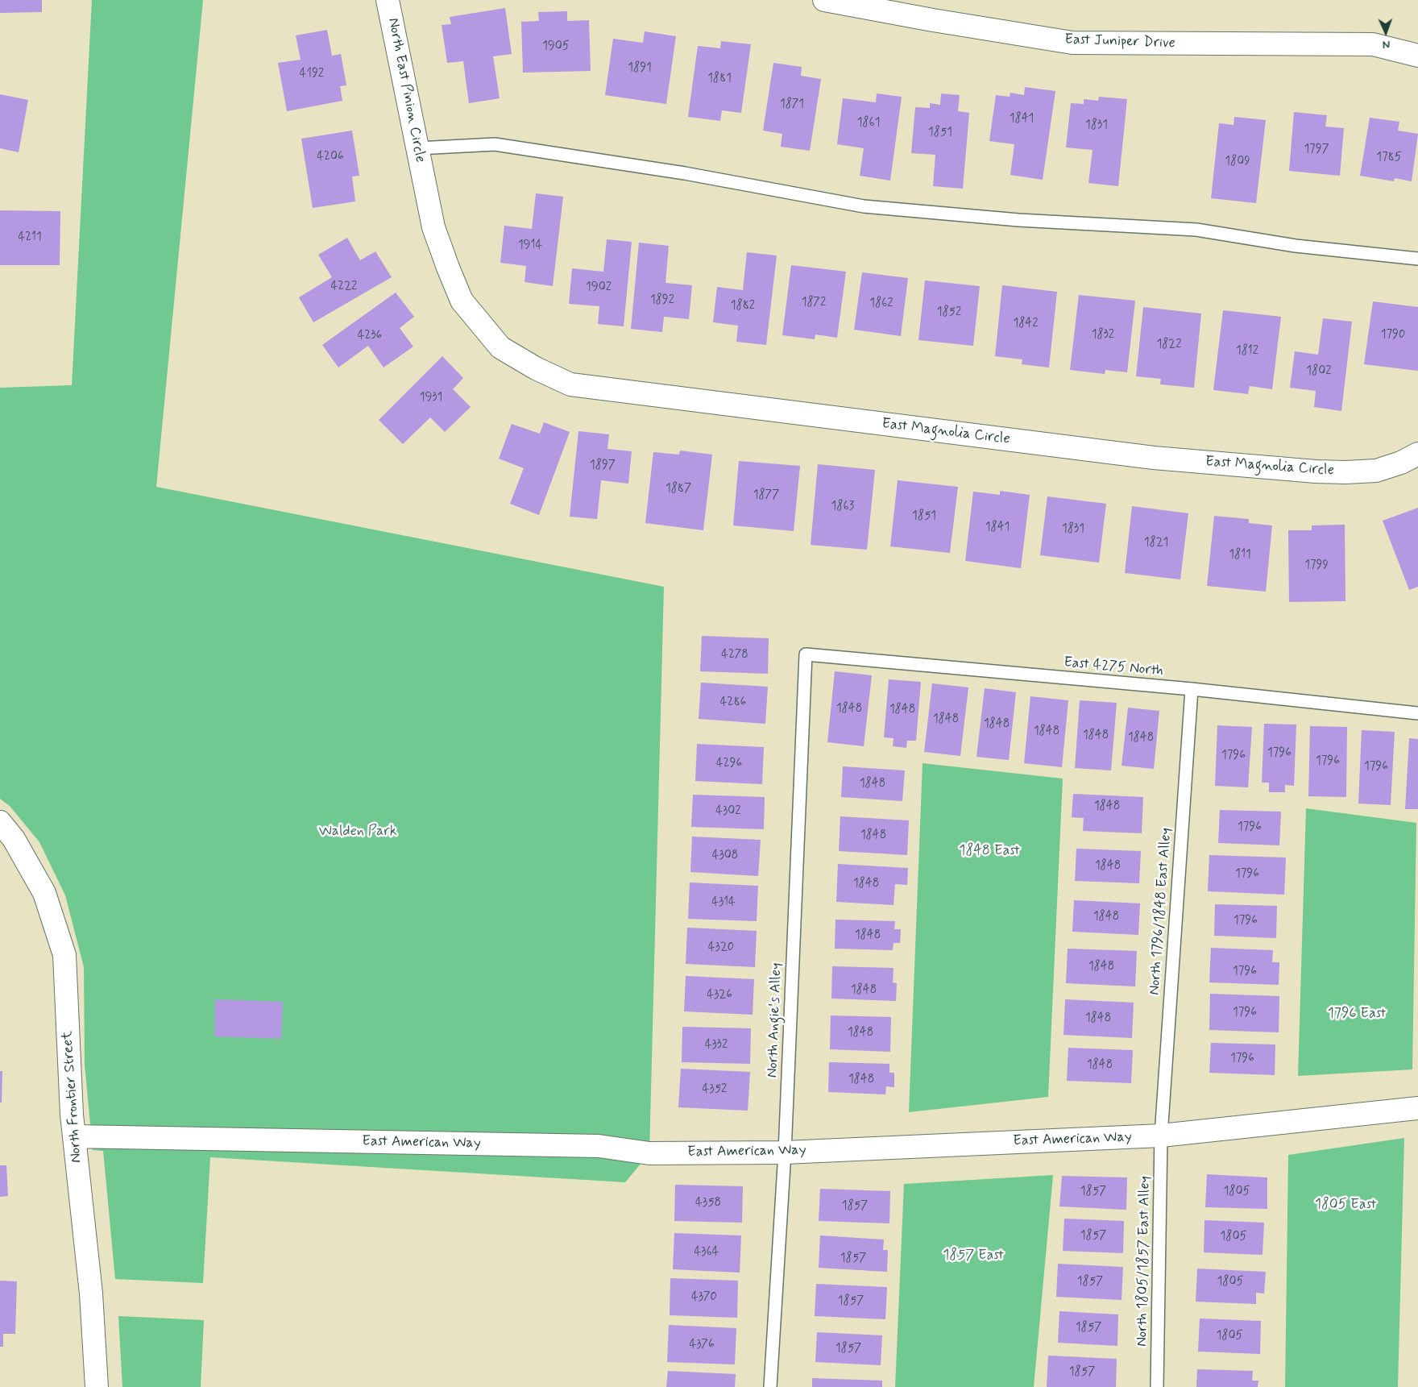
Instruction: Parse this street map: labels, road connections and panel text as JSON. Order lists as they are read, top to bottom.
{
  "streets": {
    "street": [
      "East Juniper Drive",
      "North East Pinion Circle",
      "East Magnolia Circle",
      "North Frontier Street",
      "East American Way"
    ],
    "lane": [
      "East 4275 North",
      "North 1796/1848 East Alley",
      "North Angie's Alley",
      "North 1805/1857 East Alley"
    ]
  },
  "crossings": [
    ["North East Pinion Circle", "East Magnolia Circle"],
    ["East 4275 North", "North 1796/1848 East Alley"],
    ["East 4275 North", "North Angie's Alley"],
    ["North 1796/1848 East Alley", "East American Way"],
    ["North 1796/1848 East Alley", "North 1805/1857 East Alley"],
    ["North Angie's Alley", "East American Way"],
    ["North Frontier Street", "East American Way"],
    ["East American Way", "North 1805/1857 East Alley"]
  ],
  "parks": [
    "Walden Park",
    "1848 East",
    "1796 East",
    "1805 East",
    "1857 East"
  ],
  "house_numbers": [
    "1905",
    "1891",
    "4192",
    "1881",
    "1871",
    "1841",
    "1861",
    "1831",
    "1851",
    "1797",
    "4206",
    "1785",
    "1809",
    "4211",
    "1914",
    "4222",
    "1902",
    "1892",
    "1872",
    "1862",
    "1882",
    "1852",
    "1842",
    "1832",
    "1790",
    "4236",
    "1822",
    "1812",
    "1802",
    "1931",
    "1897",
    "1887",
    "1877",
    "1863",
    "1851",
    "1841",
    "1831",
    "1821",
    "1811",
    "1799",
    "4278",
    "4286",
    "1848",
    "1848",
    "1848",
    "1848",
    "1848",
    "1848",
    "1848",
    "1796",
    "1796",
    "1796",
    "4296",
    "1796",
    "1848",
    "1848",
    "4302",
    "1796",
    "1848",
    "4308",
    "1848",
    "1796",
    "1848",
    "4314",
    "1848",
    "1796",
    "1848",
    "4320",
    "1848",
    "1796",
    "1848",
    "4326",
    "1796",
    "1848",
    "1848",
    "4332",
    "1796",
    "1848",
    "1848",
    "4352",
    "1857",
    "1805",
    "4358",
    "1857",
    "1857",
    "1805",
    "4364",
    "1857",
    "1857",
    "1805",
    "4370",
    "1857",
    "1857",
    "1805",
    "4376",
    "1857",
    "1857"
  ],
  "north": "bottom"
}
